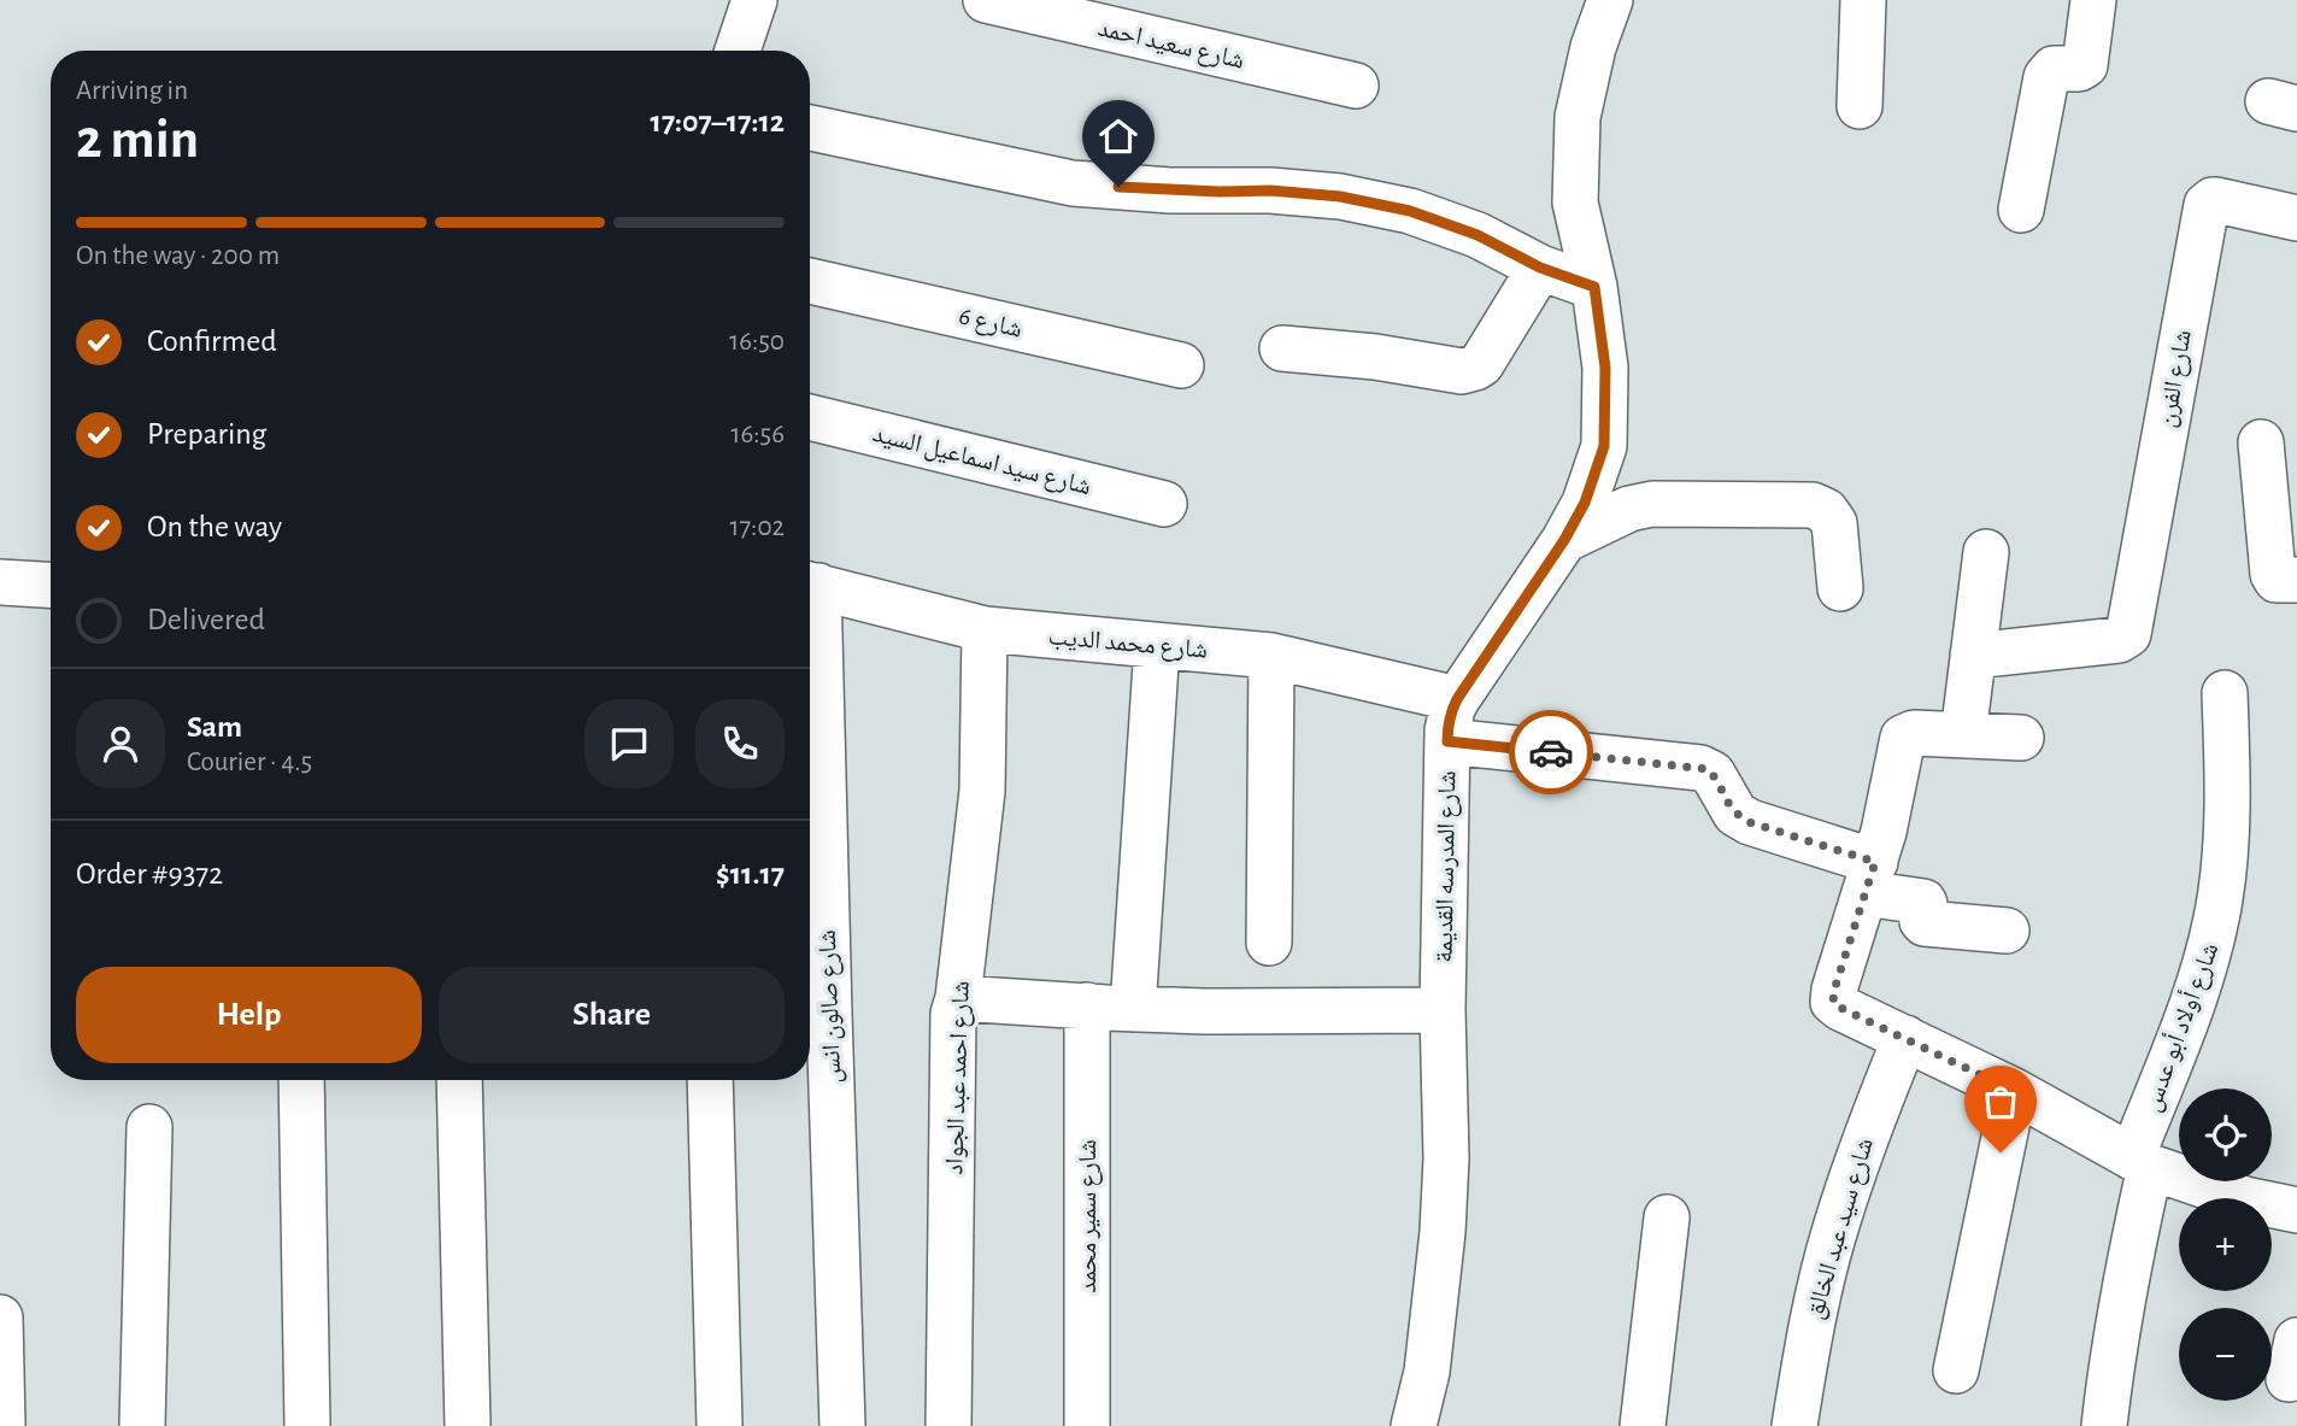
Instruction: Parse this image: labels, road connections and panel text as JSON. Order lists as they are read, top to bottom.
{
  "streets": {
    "street": [
      "شارع سعيد احمد",
      "شارع 6",
      "شارع الفرن",
      "شارع سيد اسماعيل السيد",
      "شارع محمد الديب",
      "شارع المدرسه القديمة",
      "شارع صالون انس",
      "شارع أولاد أبو عدس",
      "شارع احمد عبد الجواد",
      "شارع سمير محمد",
      "شارع سيد عبد الخالق"
    ]
  },
  "crossings": [
    ["شارع محمد الديب", "شارع المدرسه القديمة"],
    ["شارع محمد الديب", "شارع احمد عبد الجواد"]
  ],
  "page": {
    "heading": ["2 min", "Arriving in", "17:07–17:12"],
    "panel": [
      "Sam",
      "Courier · 4.5",
      "Order #9372",
      "$11.17"
    ],
    "bar": "On the way · 200 m",
    "list": [
      ["Confirmed", "16:50"],
      ["Preparing", "16:56"],
      ["On the way", "17:02"],
      "Delivered"
    ],
    "buttons": ["Help", "Share"],
    "map_buttons": ["+", "−"]
  }
}
